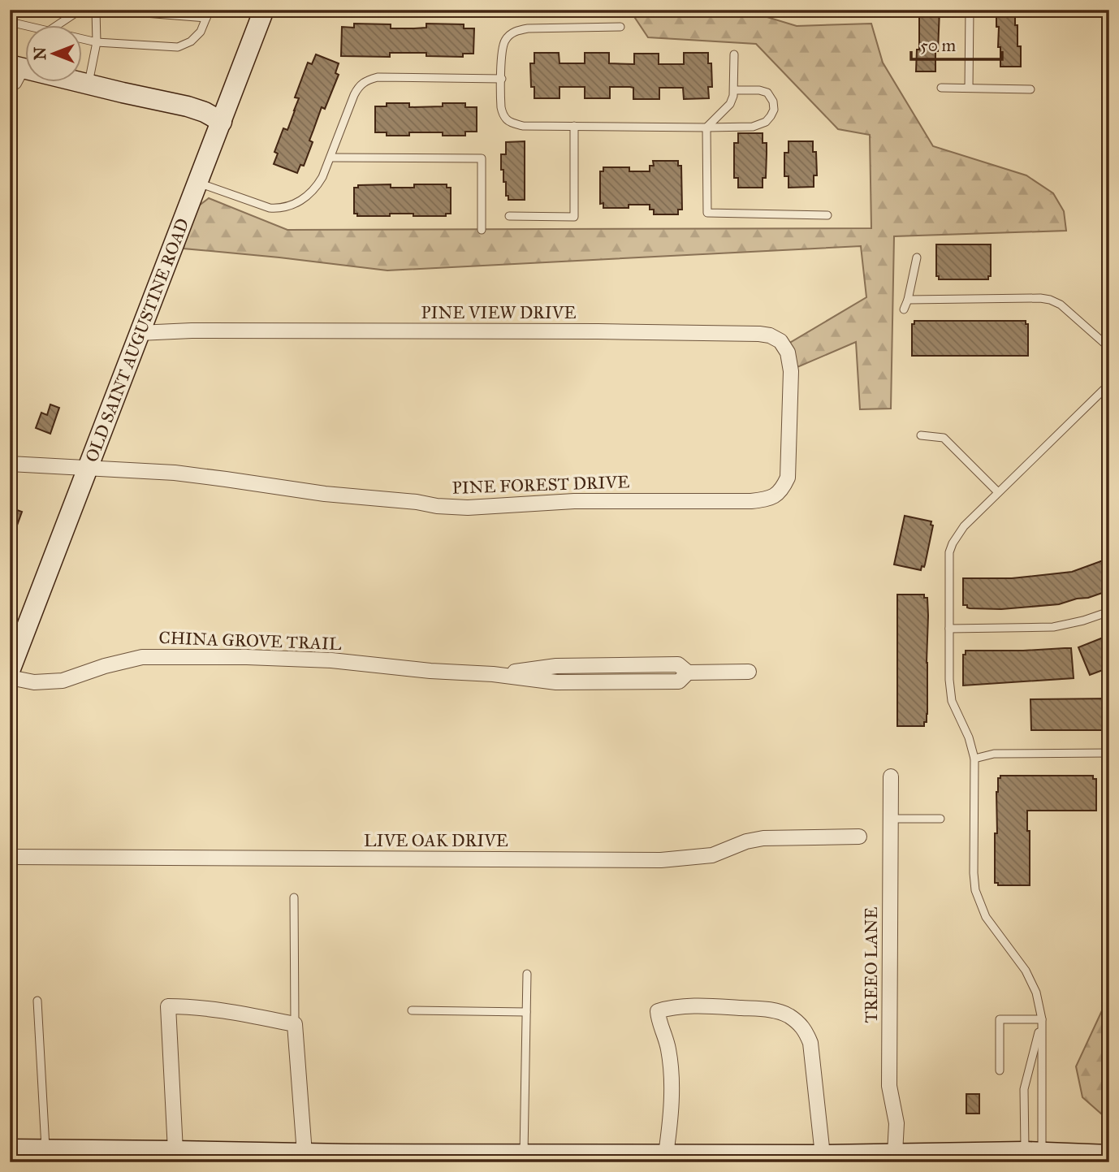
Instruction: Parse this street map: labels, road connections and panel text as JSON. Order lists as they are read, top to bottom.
{
  "streets": {
    "street": [
      "PINE VIEW DRIVE",
      "OLD SAINT AUGUSTINE ROAD",
      "PINE FOREST DRIVE",
      "CHINA GROVE TRAIL",
      "LIVE OAK DRIVE",
      "TREEO LANE"
    ]
  },
  "crossings": [
    ["PINE VIEW DRIVE", "OLD SAINT AUGUSTINE ROAD"],
    ["PINE VIEW DRIVE", "PINE FOREST DRIVE"],
    ["OLD SAINT AUGUSTINE ROAD", "PINE FOREST DRIVE"]
  ],
  "scale_bar": "50 m",
  "north": "left"
}
